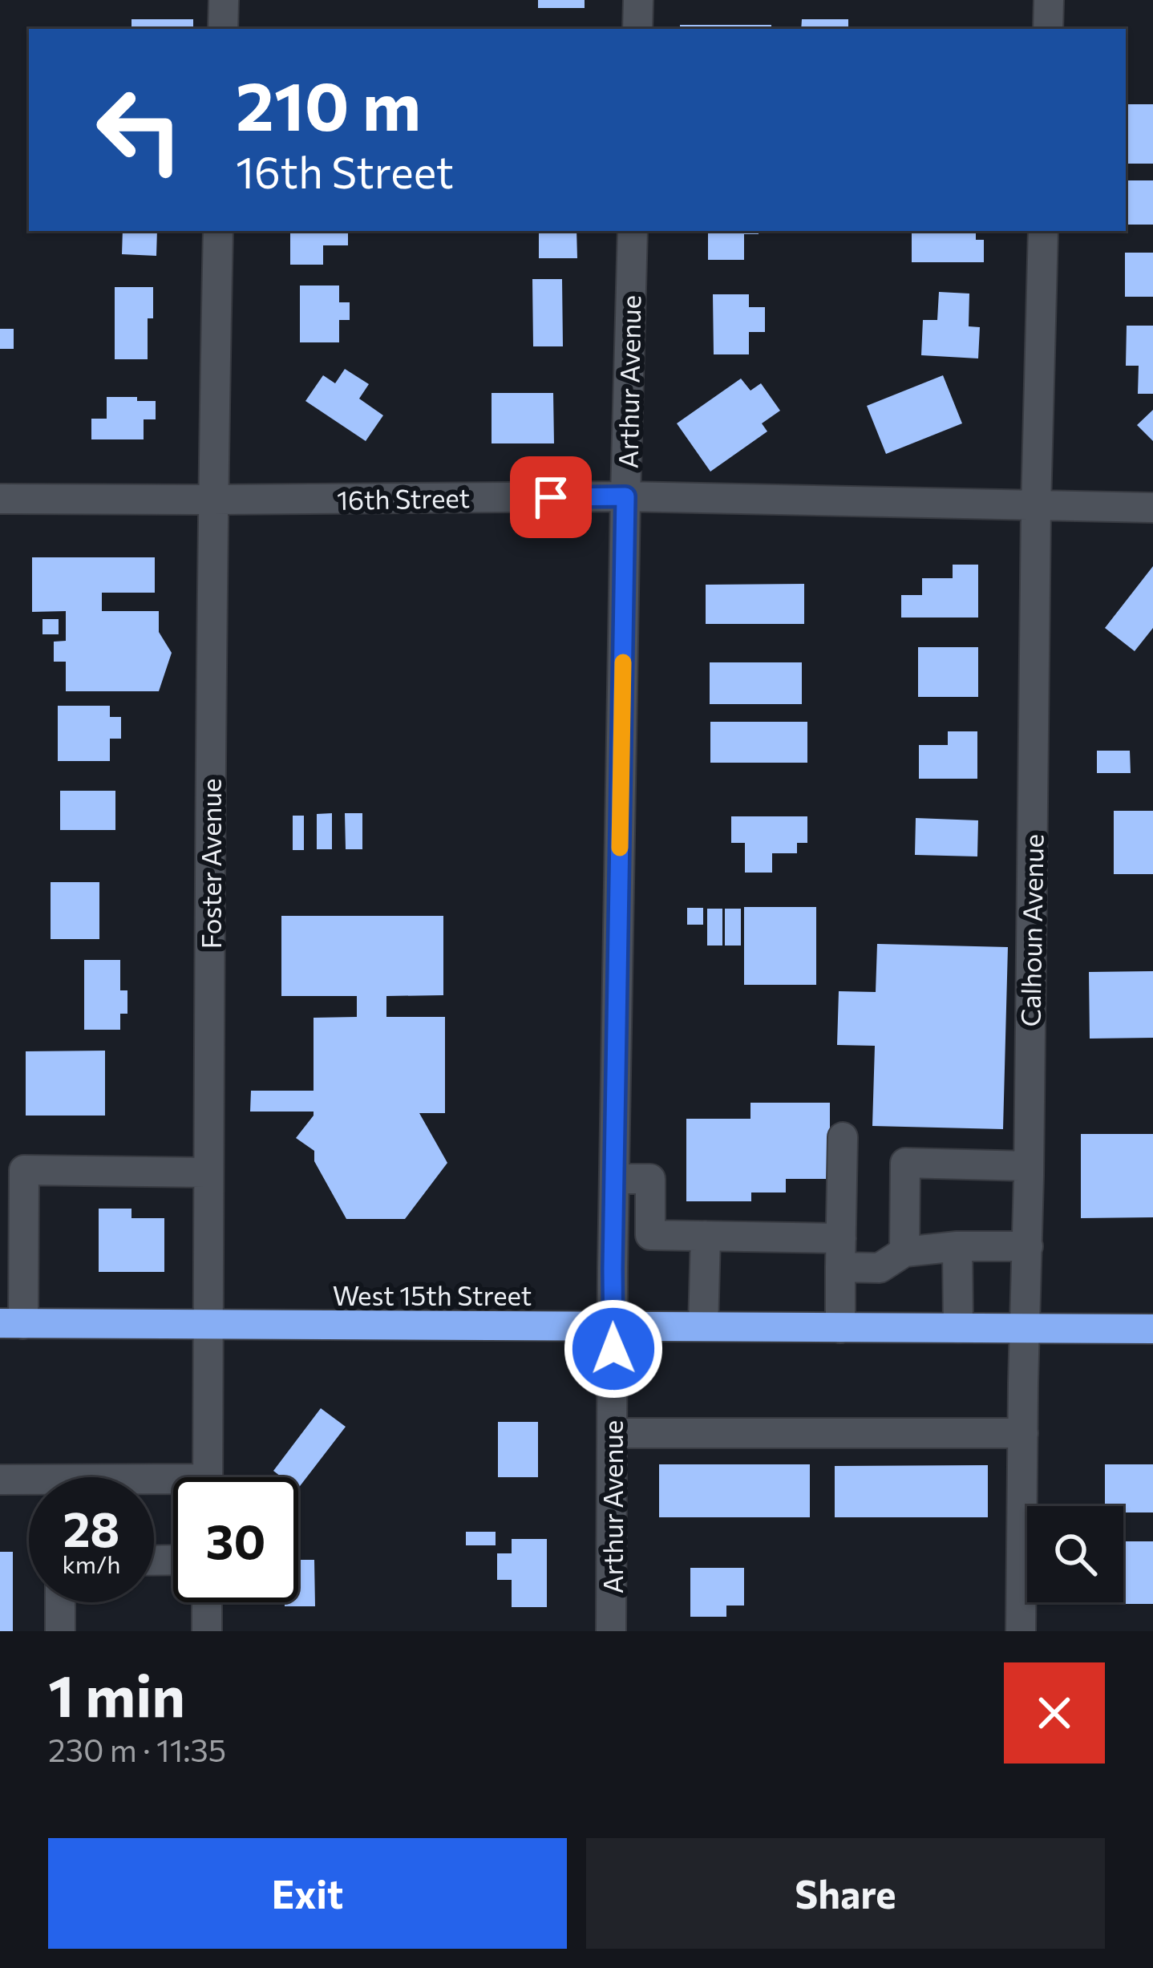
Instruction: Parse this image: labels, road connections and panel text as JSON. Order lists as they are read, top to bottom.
{
  "streets": {
    "highway": ["West 15th Street"],
    "street": [
      "Arthur Avenue",
      "16th Street",
      "Foster Avenue",
      "Calhoun Avenue"
    ]
  },
  "crossings": [
    ["Arthur Avenue", "16th Street"],
    ["Arthur Avenue", "West 15th Street"],
    ["16th Street", "Foster Avenue"],
    ["16th Street", "Calhoun Avenue"],
    ["Foster Avenue", "West 15th Street"],
    ["Calhoun Avenue", "West 15th Street"]
  ],
  "page": {
    "turn": ["210 m", "16th Street"],
    "speed": "28 km/h",
    "limit": "30",
    "heading": ["1 min", "230 m · 11:35"],
    "buttons": ["Exit", "Share"]
  }
}
